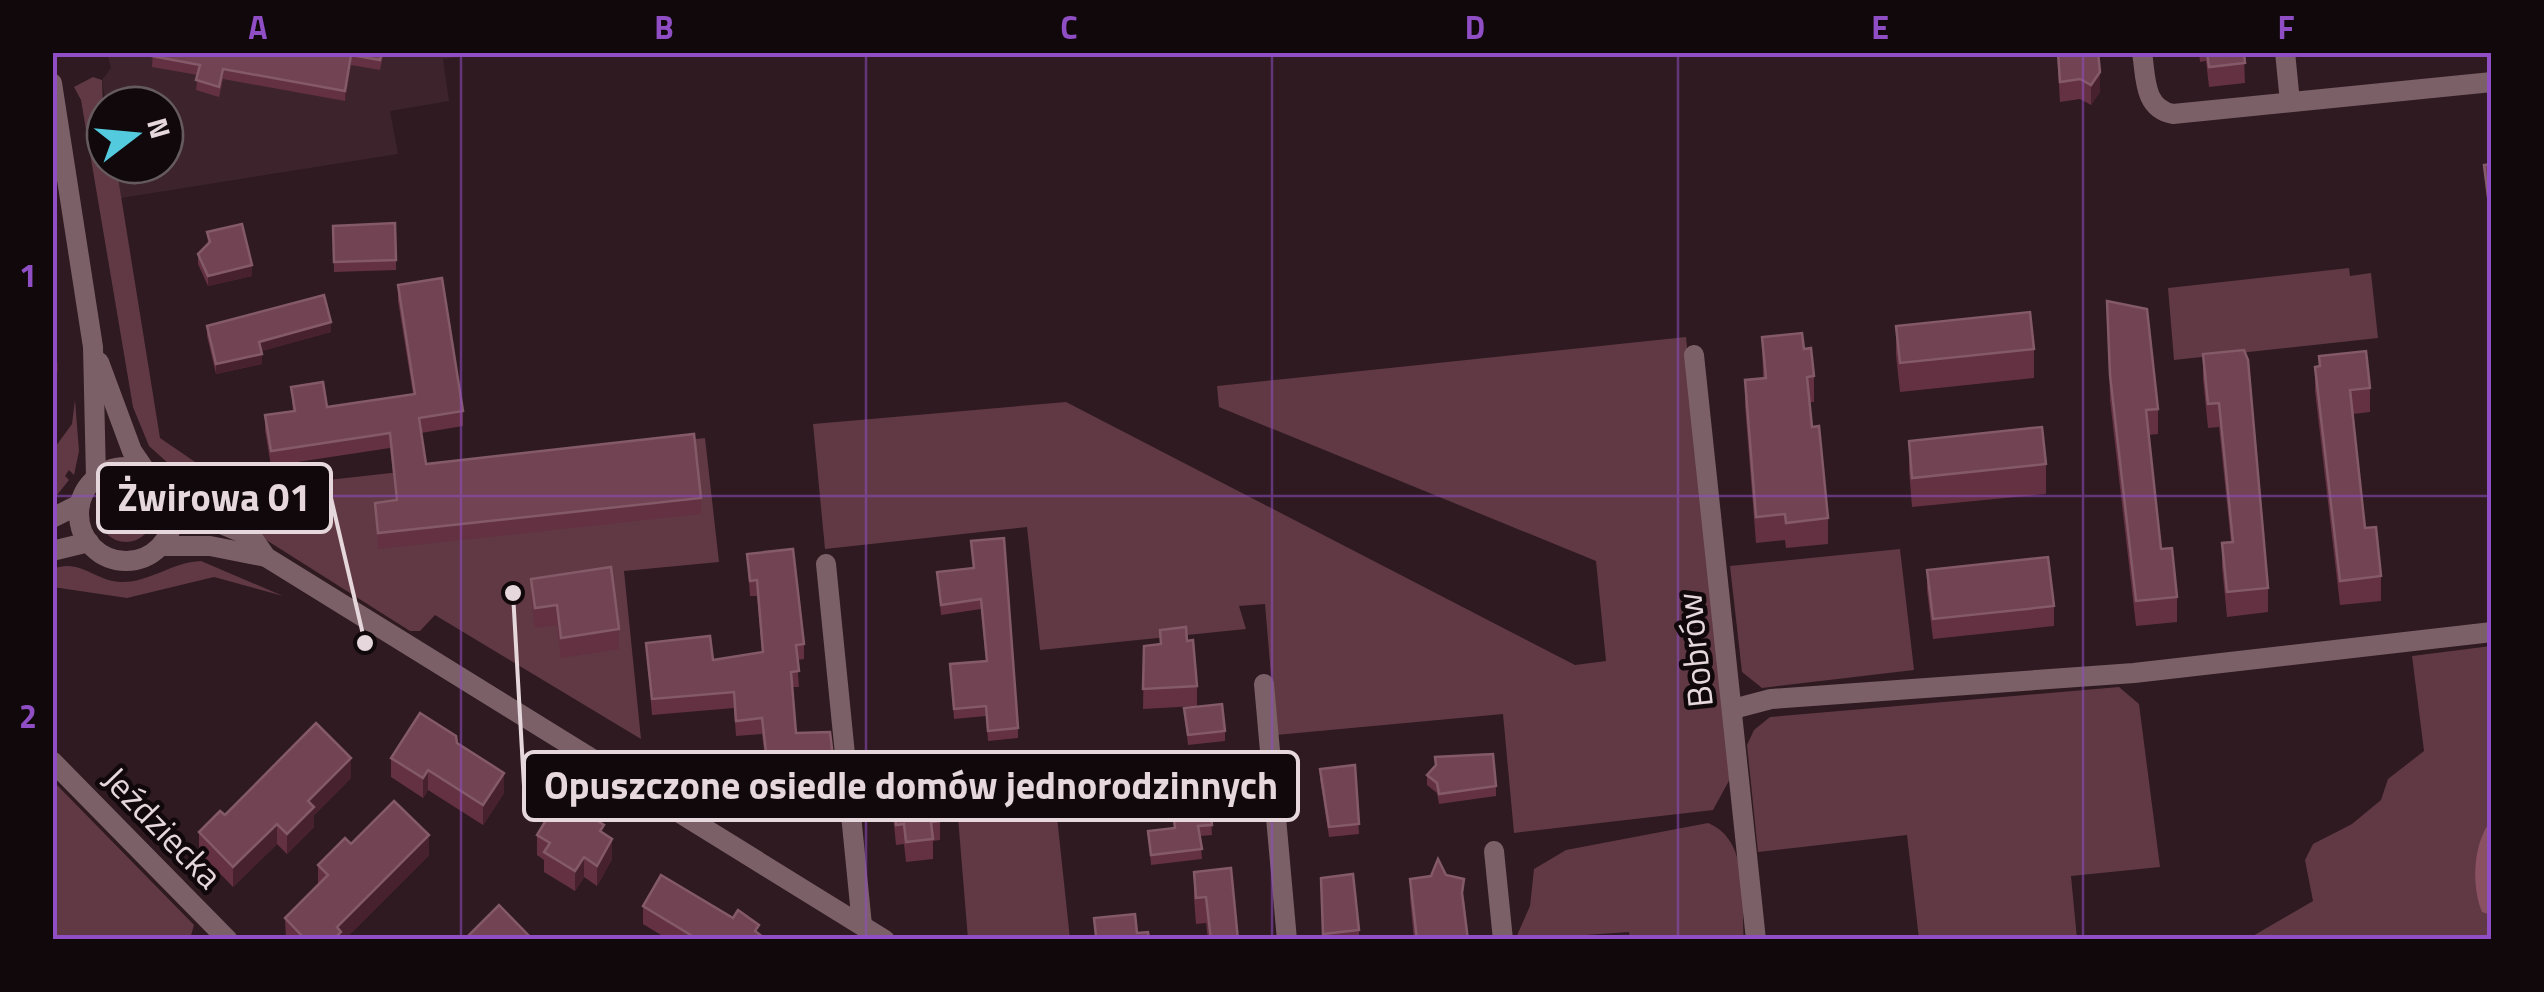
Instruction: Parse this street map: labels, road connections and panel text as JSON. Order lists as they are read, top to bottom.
{
  "streets": {
    "street": ["Bobrów", "Jeździecka"]
  },
  "places": ["Opuszczone osiedle domów jednorodzinnych", "Żwirowa 01"],
  "north": "right",
  "grid": {
    "columns": [
      "A",
      "B",
      "C",
      "D",
      "E",
      "F"
    ],
    "rows": ["1", "2"]
  }
}
